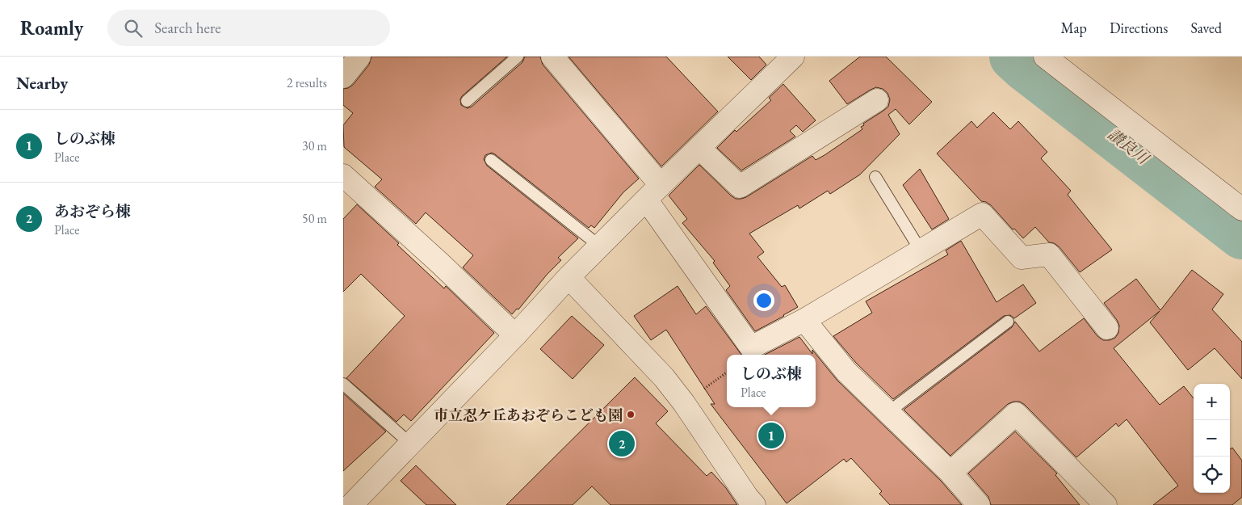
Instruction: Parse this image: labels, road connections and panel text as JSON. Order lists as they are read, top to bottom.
{
  "water": ["讃良川"],
  "places": ["市立忍ケ丘あおぞらこども園"],
  "page": {
    "header": "Roamly",
    "search": "Search here",
    "nav": ["Map", "Directions", "Saved"],
    "heading": ["Nearby", "2 results"],
    "list": [
      {
        "mark": "1",
        "name": "しのぶ棟",
        "note": "Place",
        "value": "30 m"
      },
      {
        "mark": "2",
        "name": "あおぞら棟",
        "note": "Place",
        "value": "50 m"
      }
    ],
    "popup": ["しのぶ棟", "Place"],
    "map_buttons": ["+", "−"],
    "pins": ["1", "2"]
  }
}
